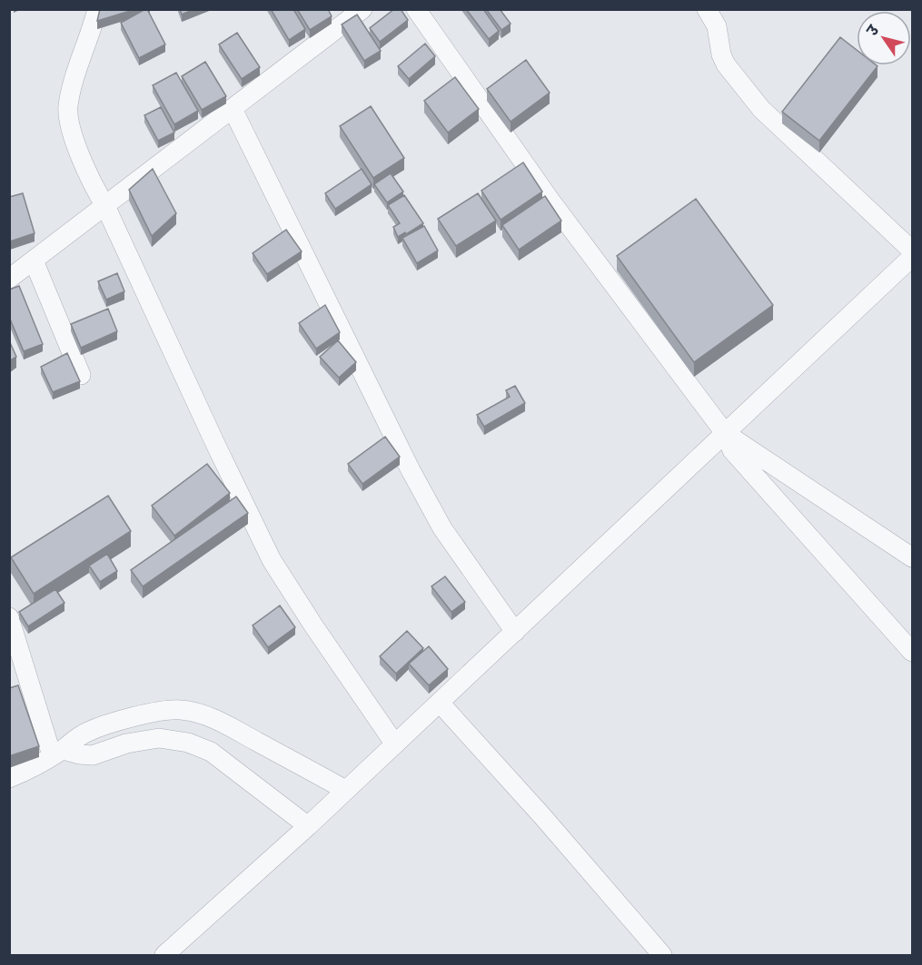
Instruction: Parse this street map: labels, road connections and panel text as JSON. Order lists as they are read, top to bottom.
{
  "north": "top left"
}
